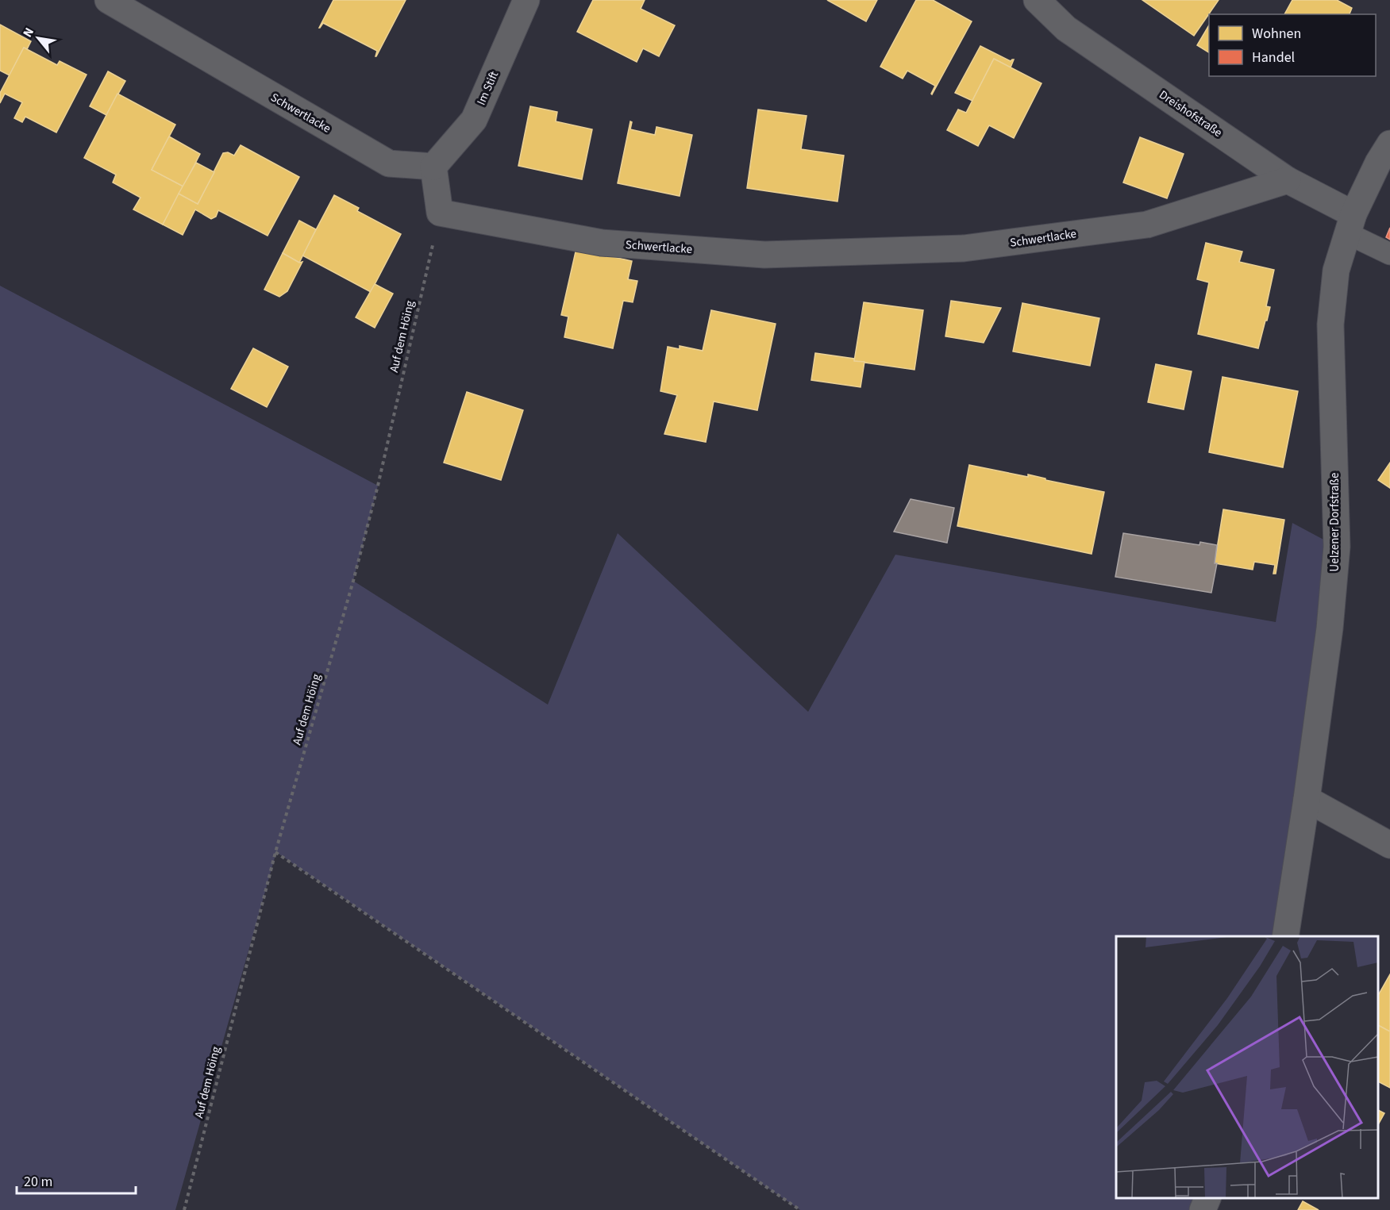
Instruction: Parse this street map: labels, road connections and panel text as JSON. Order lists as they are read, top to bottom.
{
  "streets": {
    "street": [
      "Im Stift",
      "Schwertlacke",
      "Dreishofstraße",
      "Uelzener Dorfstraße"
    ],
    "path": ["Auf dem Höing"]
  },
  "crossings": [
    ["Im Stift", "Schwertlacke"],
    ["Schwertlacke", "Dreishofstraße"],
    ["Schwertlacke", "Auf dem Höing"],
    ["Dreishofstraße", "Uelzener Dorfstraße"]
  ],
  "legend": ["Wohnen", "Handel"],
  "scale_bar": "20 m",
  "north": "top left"
}
